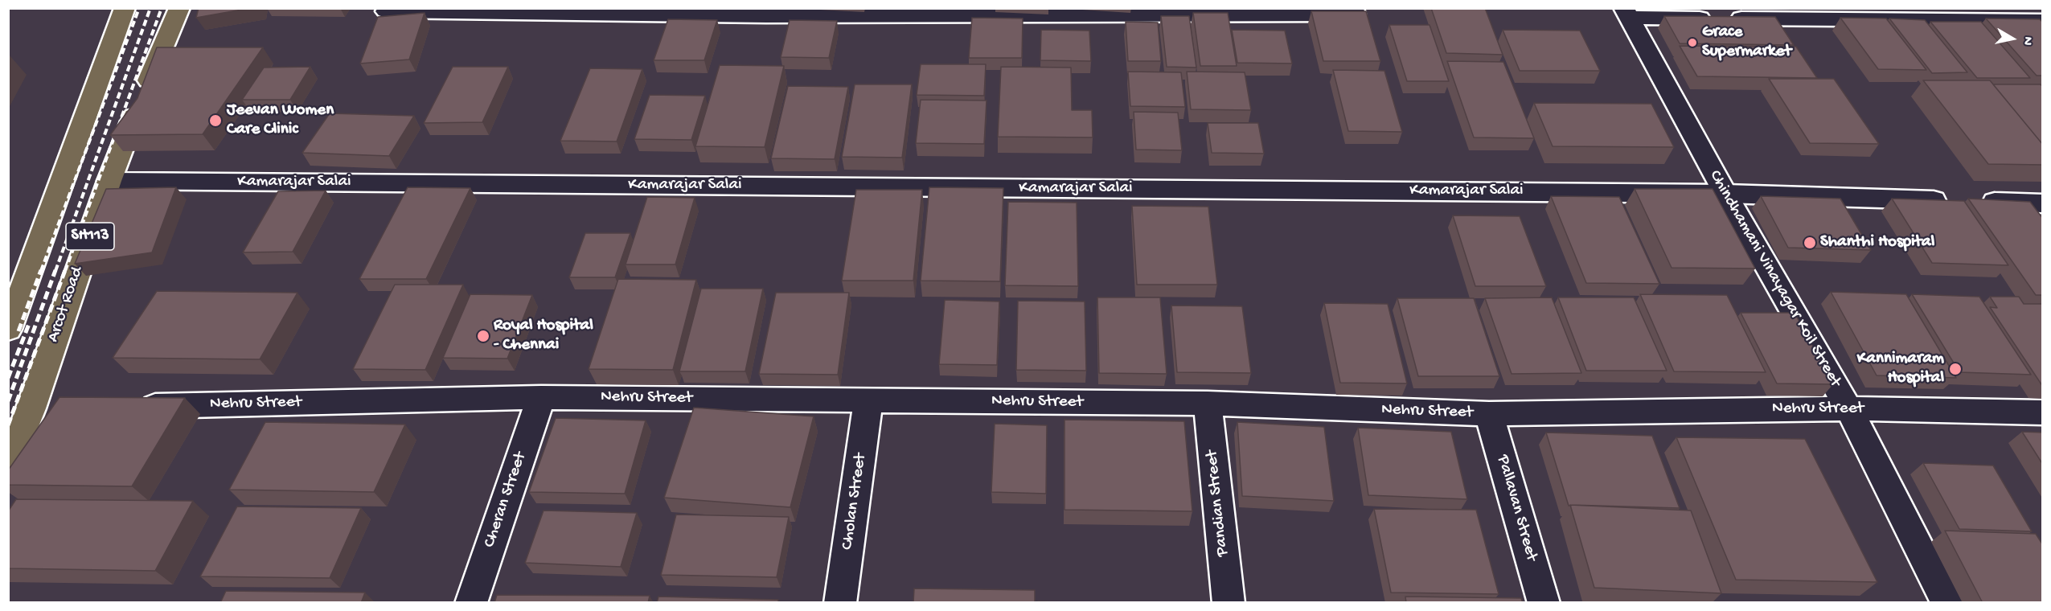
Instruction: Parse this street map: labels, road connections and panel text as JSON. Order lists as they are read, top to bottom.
{
  "streets": {
    "main road": ["SH113", "Arcot Road"],
    "street": [
      "Kamarajar Salai",
      "Chindhamani Vinayagar Koil Street",
      "Nehru Street",
      "Cheran Street",
      "Cholan Street",
      "Pandian Street",
      "Pallavan Street"
    ]
  },
  "crossings": [
    ["Kamarajar Salai", "Chindhamani Vinayagar Koil Street"],
    ["Kamarajar Salai", "Arcot Road"],
    ["Chindhamani Vinayagar Koil Street", "Nehru Street"],
    ["Nehru Street", "Cheran Street"],
    ["Nehru Street", "Cholan Street"],
    ["Nehru Street", "Pandian Street"],
    ["Nehru Street", "Pallavan Street"]
  ],
  "places": [
    "Grace Supermarket",
    "Jeevan Women Care Clinic",
    "Shanthi Hospital",
    "Royal Hospital - Chennai",
    "Kannimaram Hospital"
  ],
  "north": "right"
}
